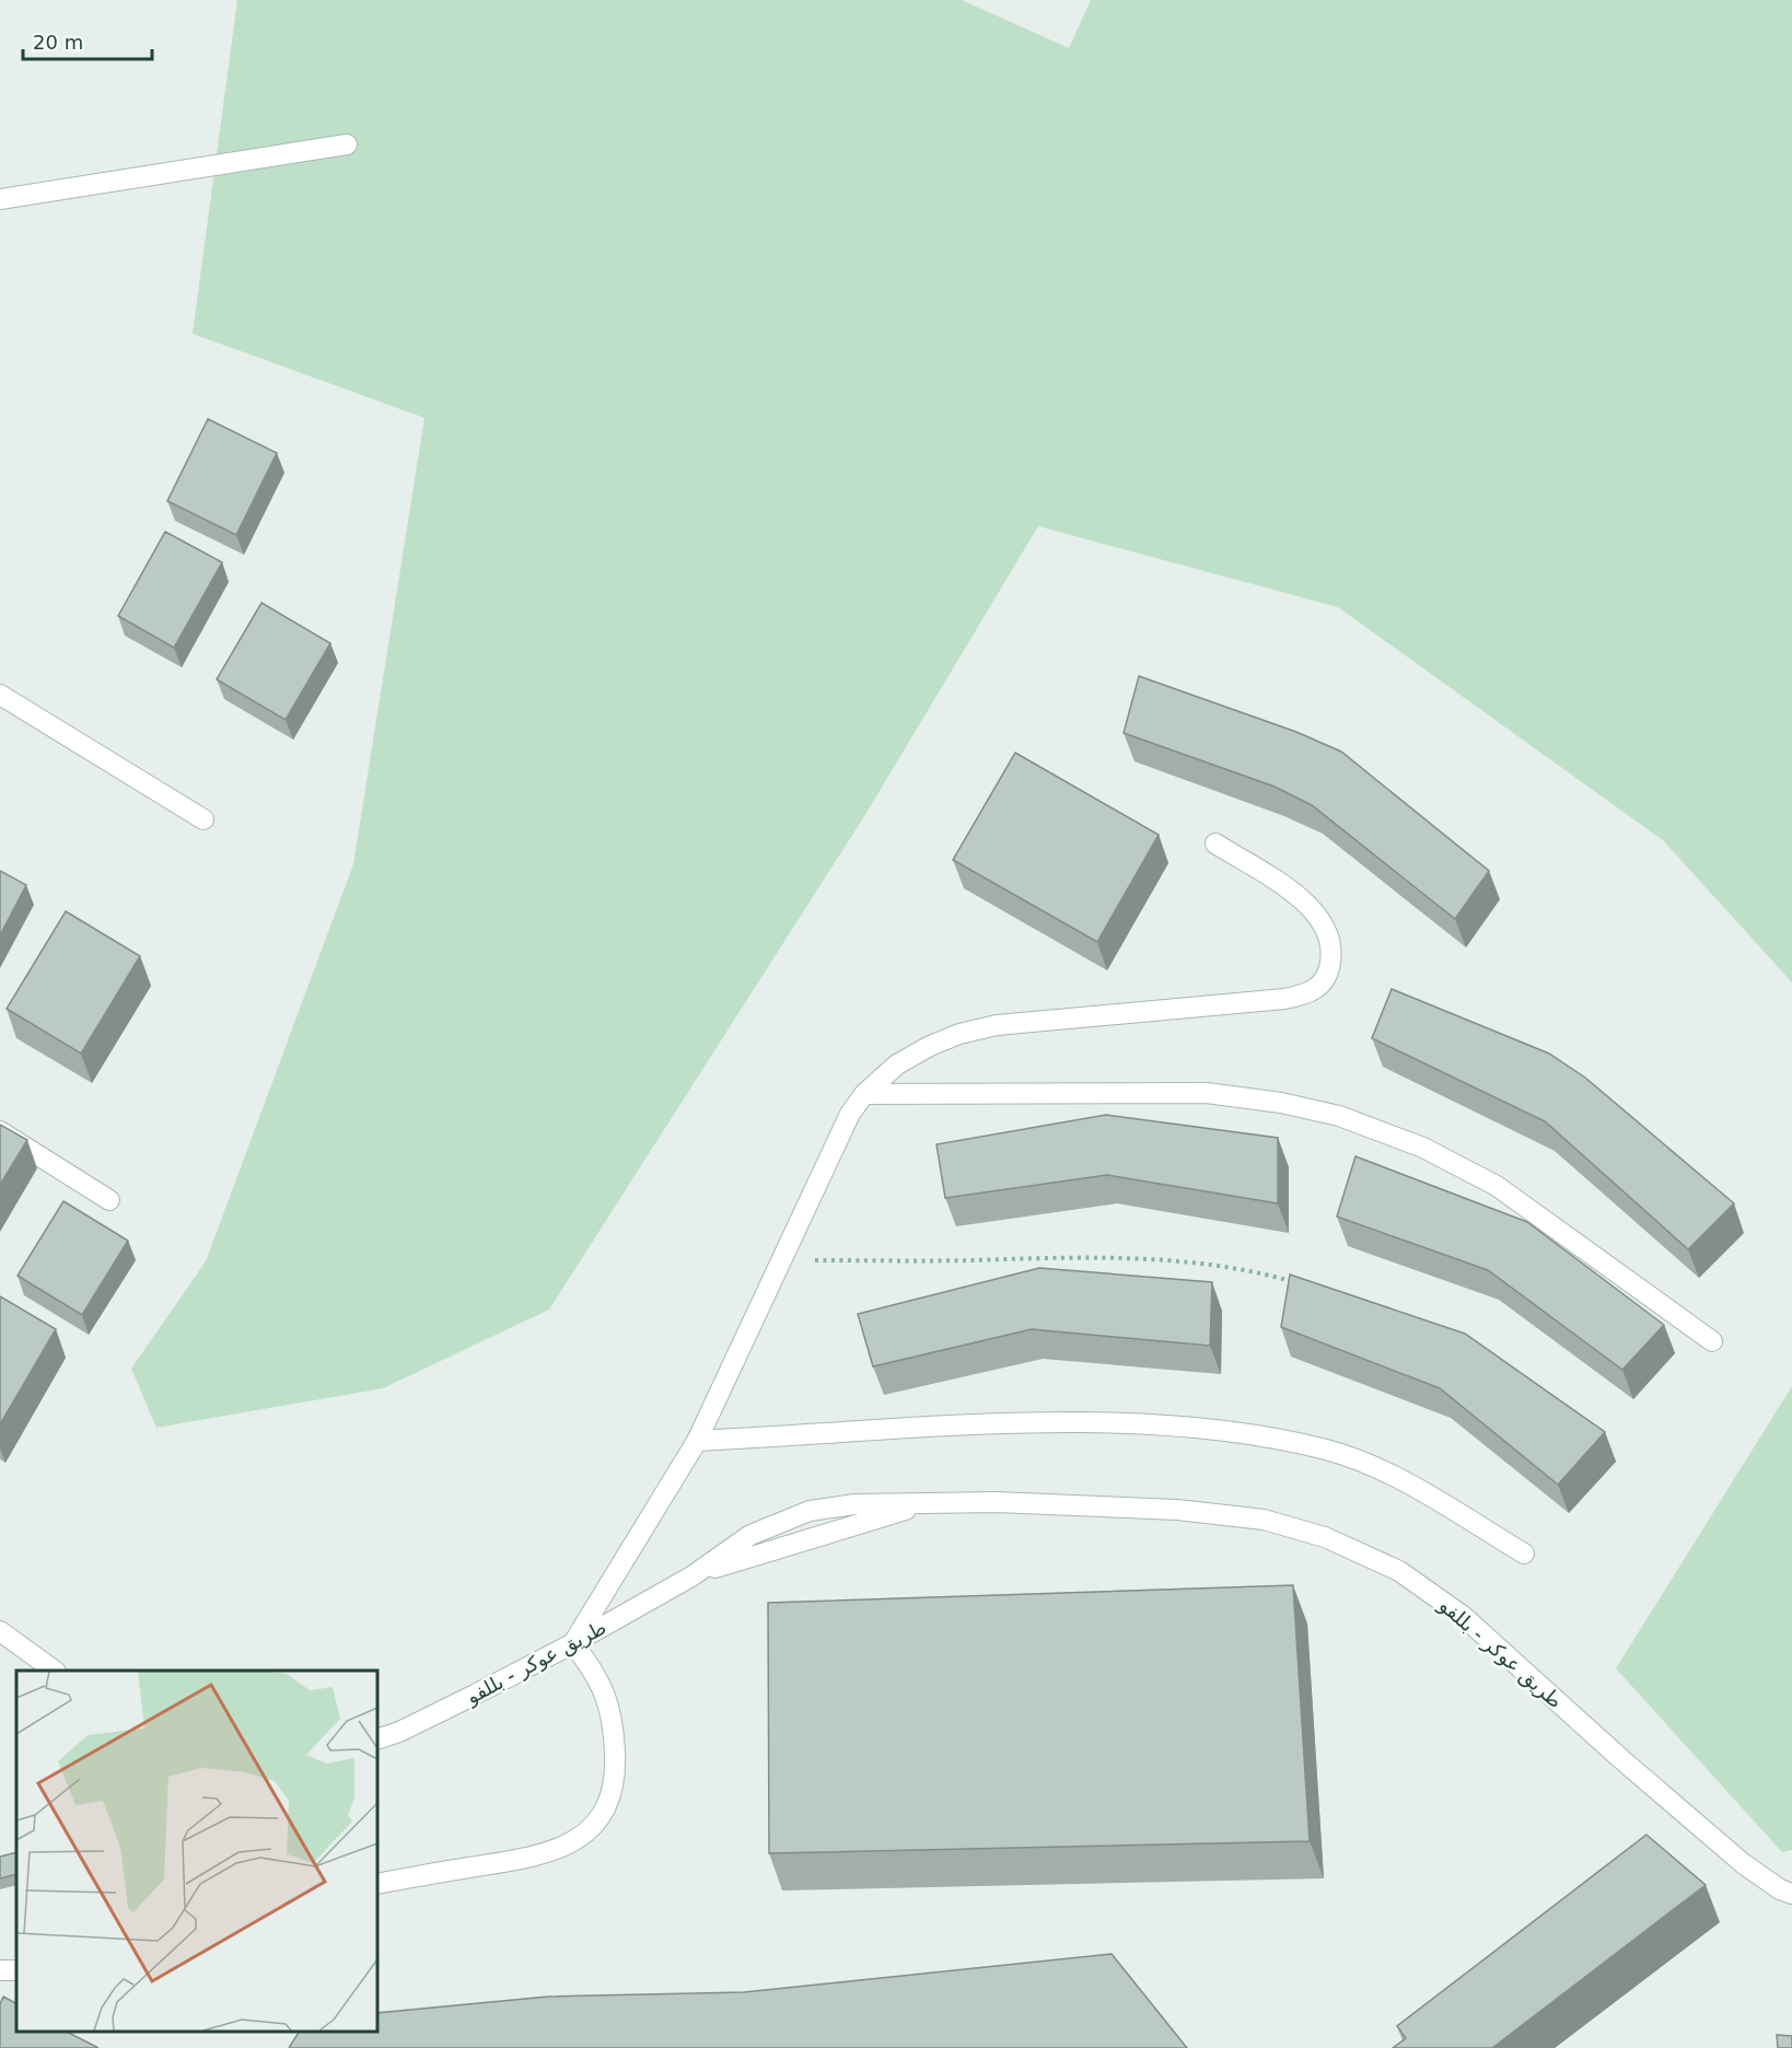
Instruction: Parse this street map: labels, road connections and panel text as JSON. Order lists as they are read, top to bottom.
{
  "streets": {
    "street": ["طريق عوكر - بللفو"]
  },
  "scale_bar": "20 m"
}
